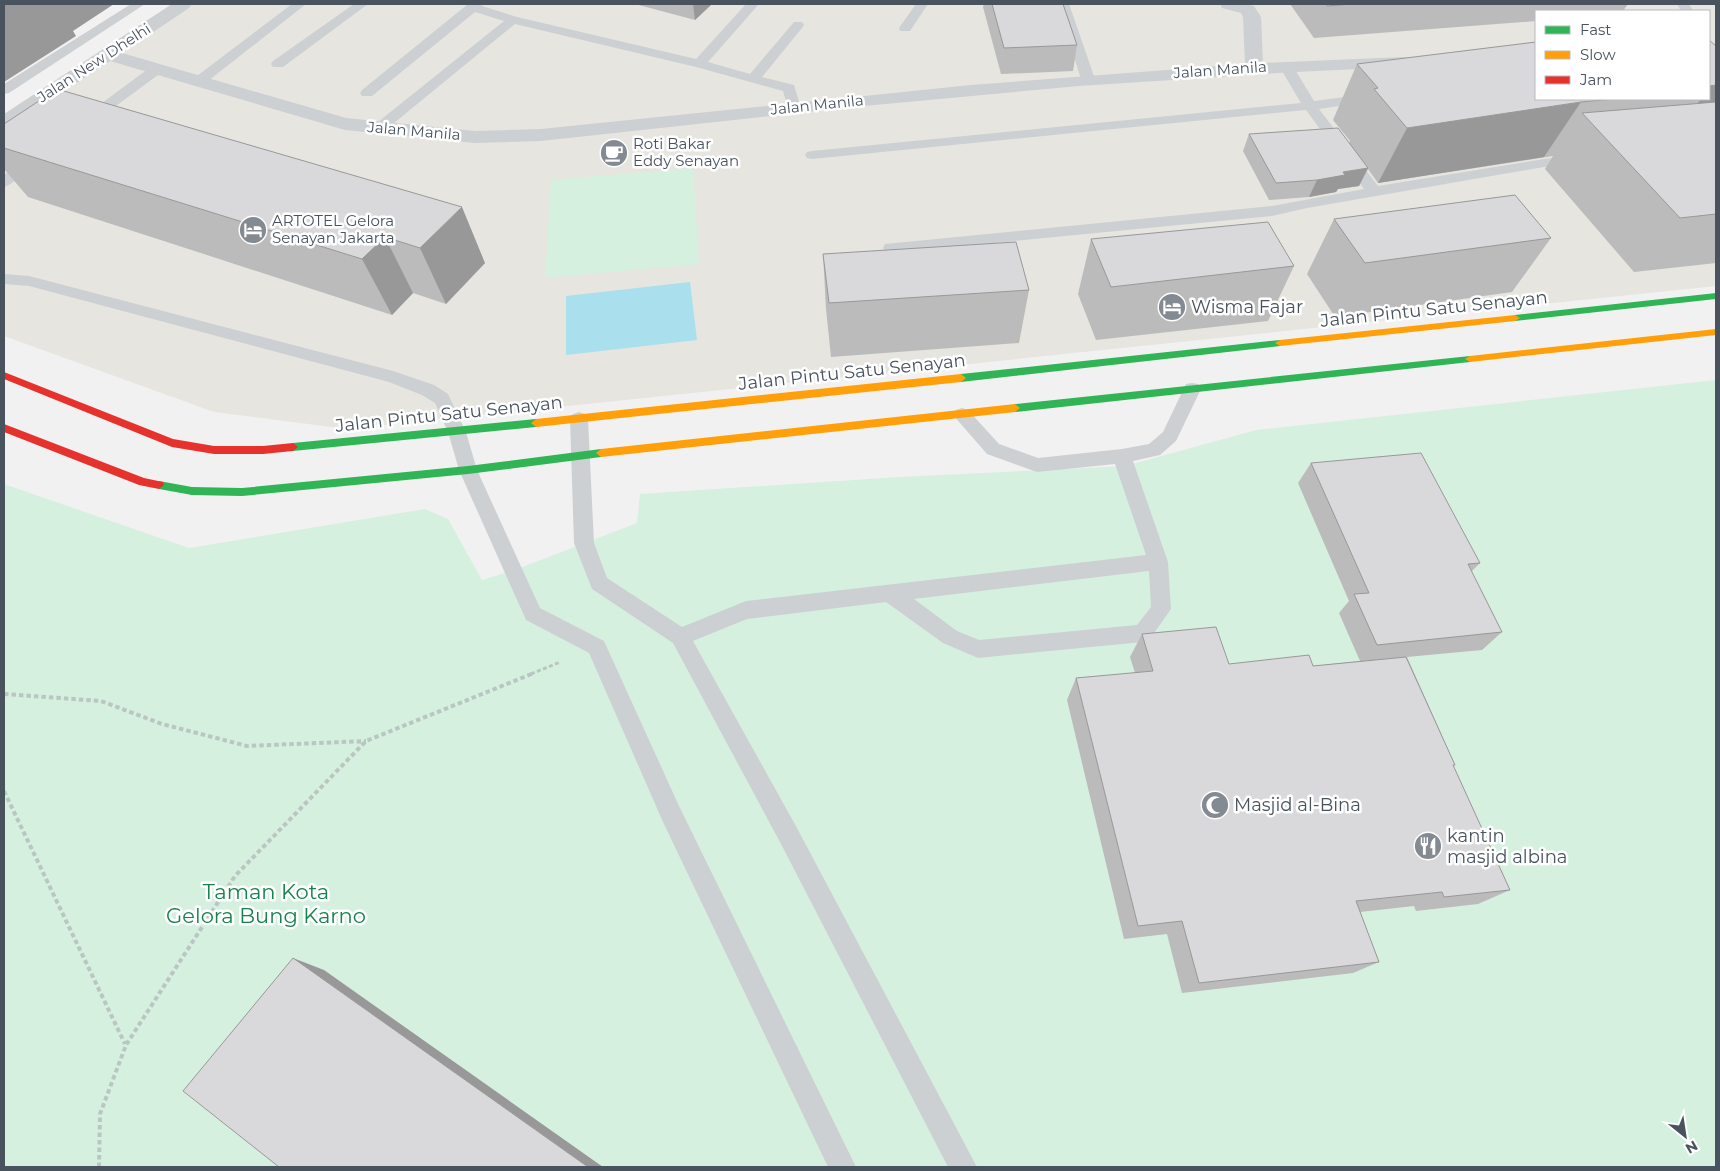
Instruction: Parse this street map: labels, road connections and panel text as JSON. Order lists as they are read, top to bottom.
{
  "streets": {
    "main road": ["Jalan Pintu Satu Senayan"],
    "street": ["Jalan New Dhelhi", "Jalan Manila"]
  },
  "crossings": [
    ["Jalan New Dhelhi", "Jalan Manila"]
  ],
  "parks": ["Taman Kota Gelora Bung Karno"],
  "places": {
    "cafe": ["Roti Bakar Eddy Senayan"],
    "hotel": ["ARTOTEL Gelora Senayan Jakarta", "Wisma Fajar"],
    "mosque": ["Masjid al-Bina"],
    "restaurant": ["kantin masjid albina"]
  },
  "legend": ["Fast", "Slow", "Jam"],
  "north": "bottom right"
}
